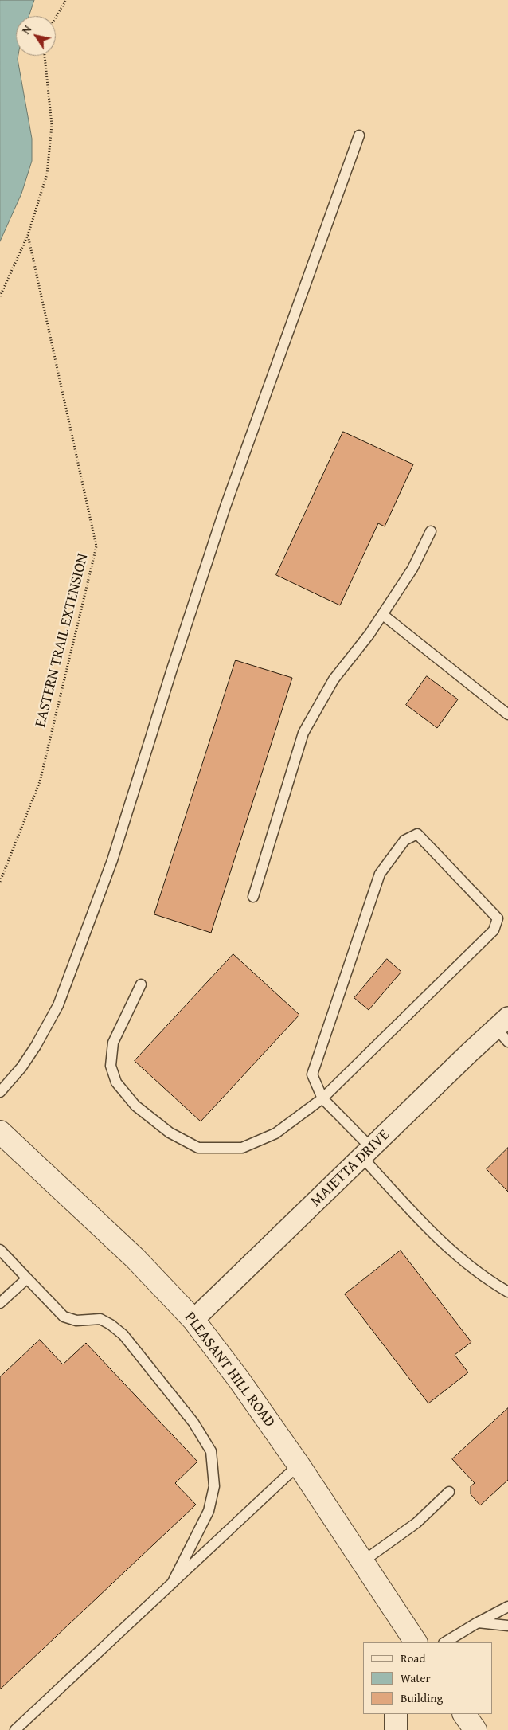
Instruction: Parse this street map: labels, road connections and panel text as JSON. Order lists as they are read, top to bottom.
{
  "streets": {
    "street": ["MAIETTA DRIVE", "PLEASANT HILL ROAD"],
    "path": ["EASTERN TRAIL EXTENSION"]
  },
  "crossings": [
    ["MAIETTA DRIVE", "PLEASANT HILL ROAD"]
  ],
  "legend": ["Road", "Water", "Building"],
  "north": "top left"
}
